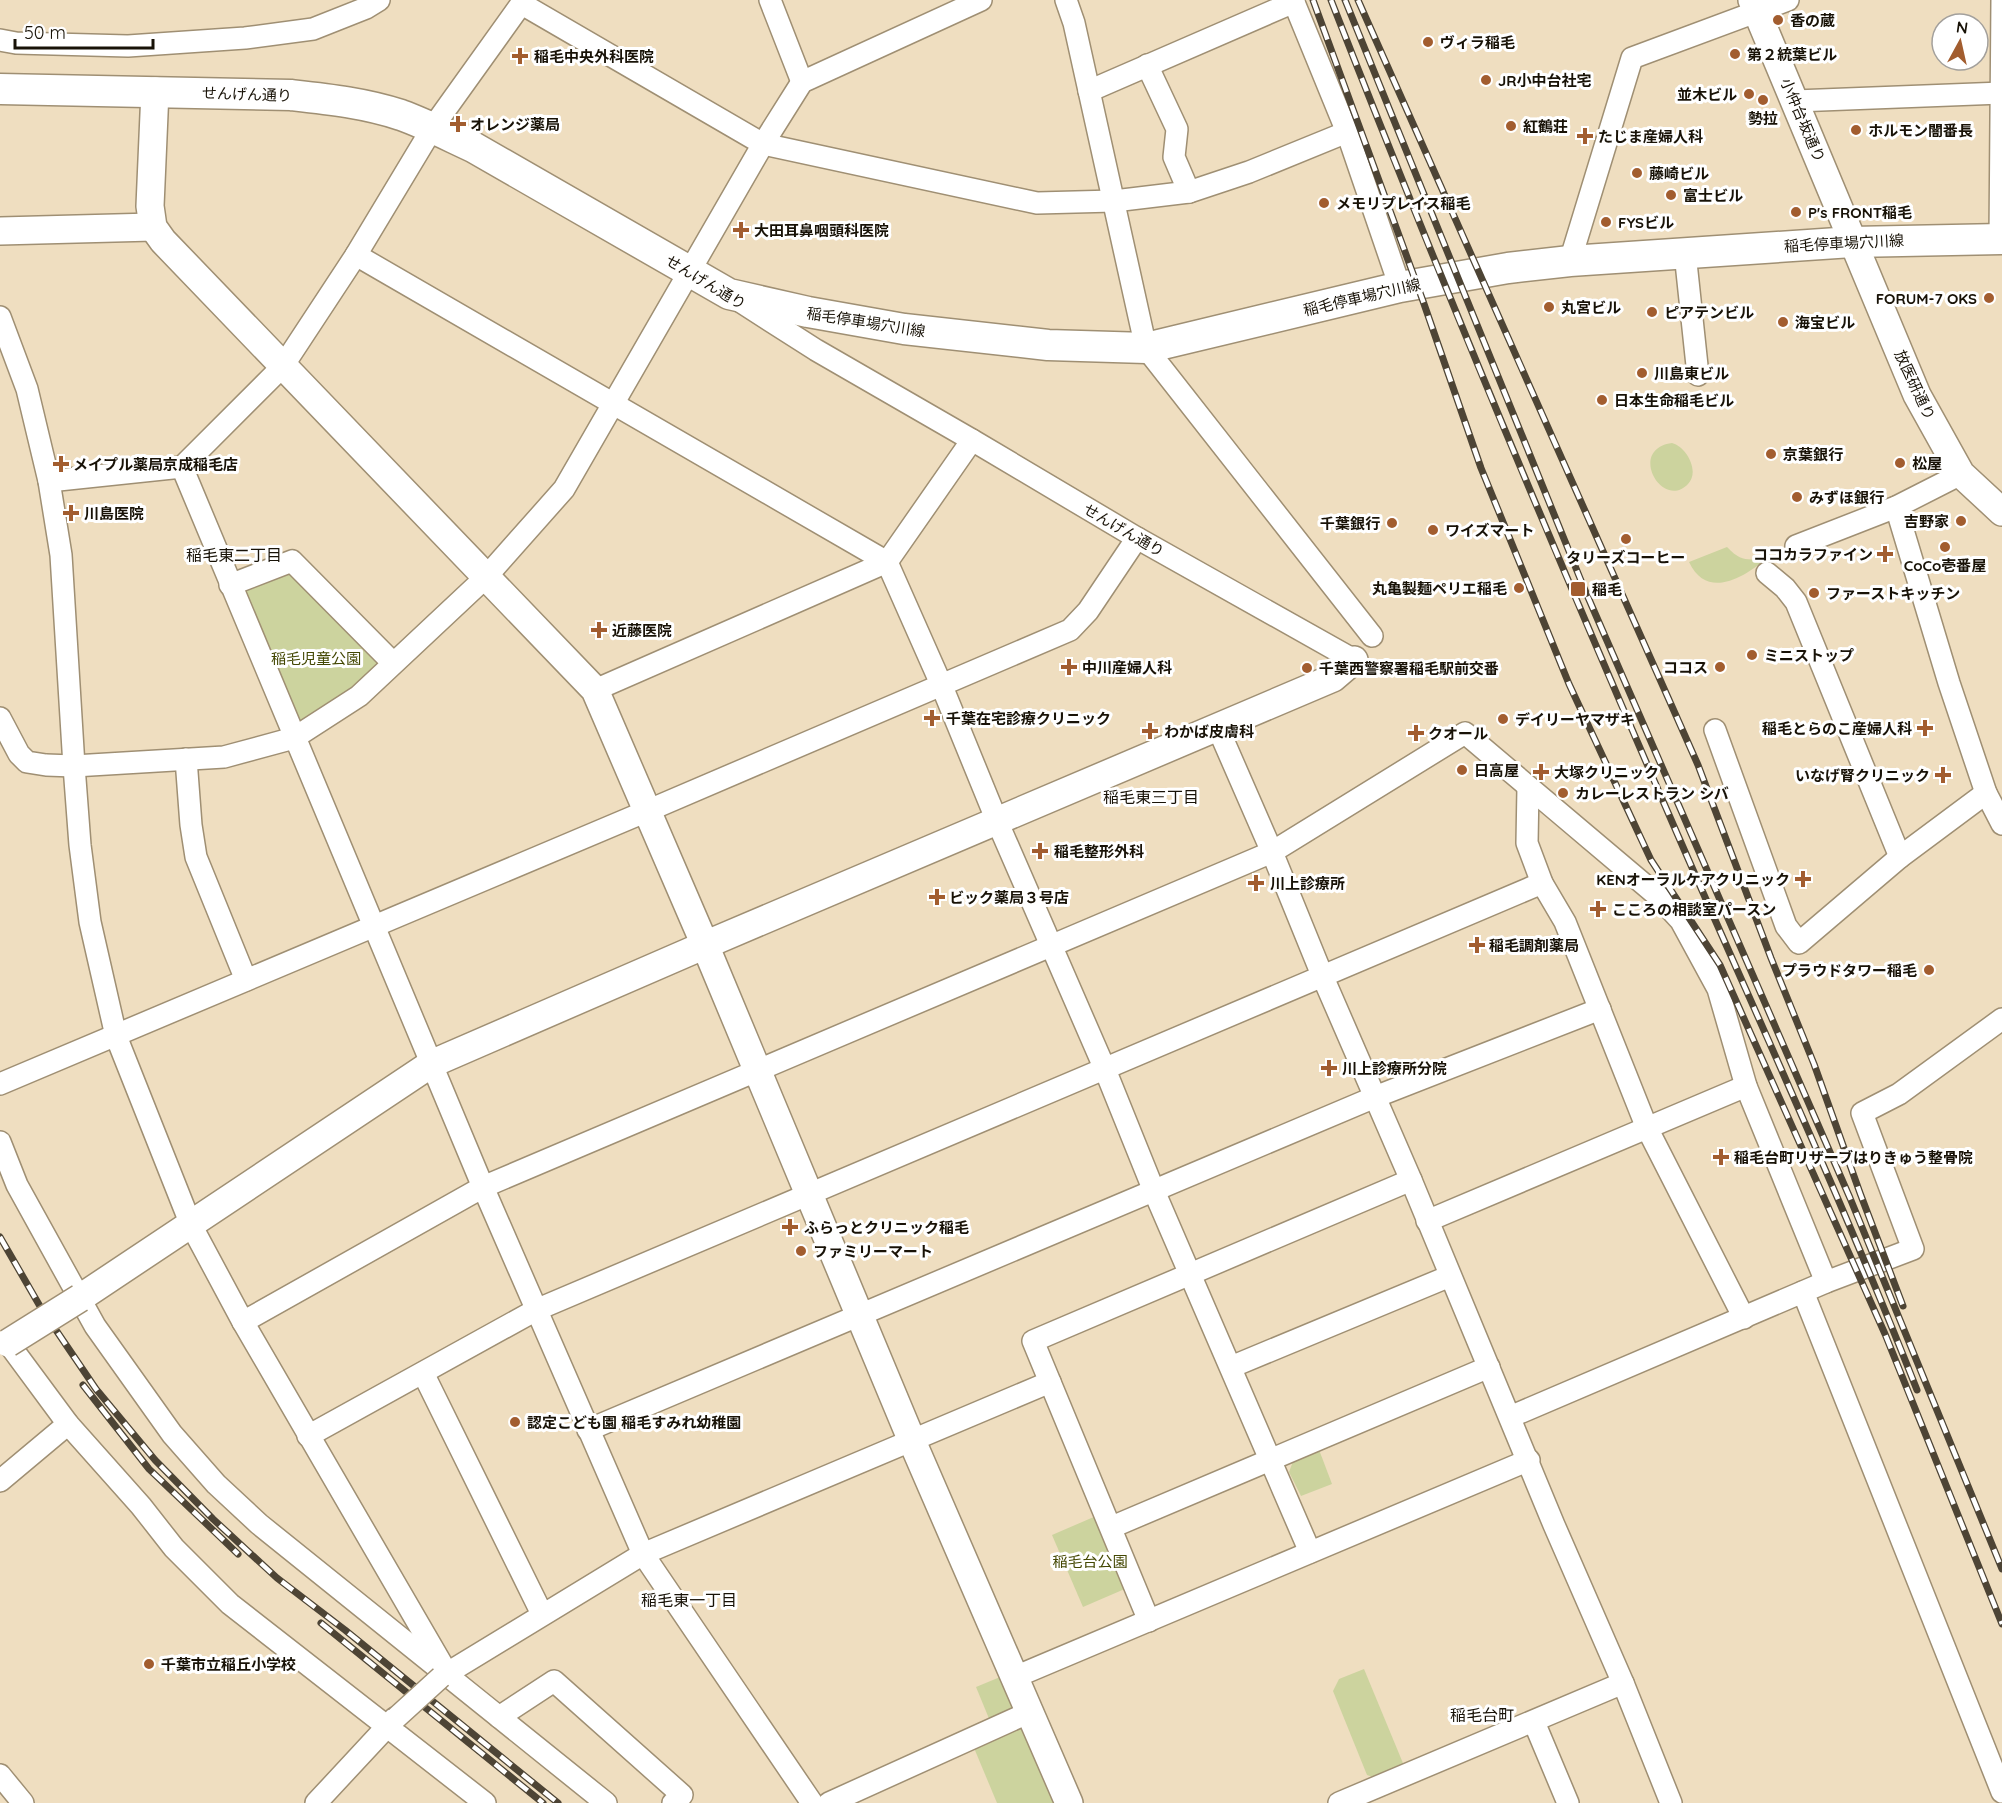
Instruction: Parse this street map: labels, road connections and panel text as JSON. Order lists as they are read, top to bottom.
{
  "streets": {
    "main road": ["せんげん通り", "稲毛停車場穴川線"],
    "street": ["小仲台坂通り", "放医研通り"]
  },
  "crossings": [
    ["せんげん通り", "稲毛停車場穴川線"],
    ["小仲台坂通り", "稲毛停車場穴川線"],
    ["小仲台坂通り", "放医研通り"],
    ["稲毛停車場穴川線", "放医研通り"]
  ],
  "districts": [
    "稲毛東二丁目",
    "稲毛東三丁目",
    "稲毛東一丁目",
    "稲毛台町"
  ],
  "parks": ["稲毛児童公園", "稲毛台公園"],
  "places": {
    "other": [
      "香の蔵",
      "ヴィラ稲毛",
      "第２統葉ビル",
      "JR小中台社宅",
      "並木ビル",
      "勢拉",
      "紅鶴荘",
      "ホルモン闇番長",
      "藤崎ビル",
      "富士ビル",
      "メモリプレイス稲毛",
      "P's FRONT稲毛",
      "FYSビル",
      "FORUM-7 OKS",
      "丸宮ビル",
      "ピアテンビル",
      "海宝ビル",
      "川島東ビル",
      "日本生命稲毛ビル",
      "京葉銀行",
      "松屋",
      "みずほ銀行",
      "吉野家",
      "千葉銀行",
      "ワイズマート",
      "タリーズコーヒー",
      "CoCo壱番屋",
      "丸亀製麺ペリエ稲毛",
      "ファーストキッチン",
      "ミニストップ",
      "ココス",
      "千葉西警察署稲毛駅前交番",
      "デイリーヤマザキ",
      "日高屋",
      "カレーレストラン シバ",
      "プラウドタワー稲毛",
      "ファミリーマート",
      "認定こども園 稲毛すみれ幼稚園",
      "千葉市立稲丘小学校"
    ],
    "health": [
      "稲毛中央外科医院",
      "オレンジ薬局",
      "たじま産婦人科",
      "大田耳鼻咽頭科医院",
      "メイプル薬局京成稲毛店",
      "川島医院",
      "ココカラファイン",
      "近藤医院",
      "中川産婦人科",
      "千葉在宅診療クリニック",
      "稲毛とらのこ産婦人科",
      "わかば皮膚科",
      "クオール",
      "大塚クリニック",
      "いなげ腎クリニック",
      "稲毛整形外科",
      "KENオーラルケアクリニック",
      "川上診療所",
      "ビック薬局３号店",
      "こころの相談室パースン",
      "稲毛調剤薬局",
      "川上診療所分院",
      "稲毛台町リザーブはりきゅう整骨院",
      "ふらっとクリニック稲毛"
    ],
    "transit": ["稲毛"]
  },
  "scale_bar": "50 m",
  "north": "top"
}
